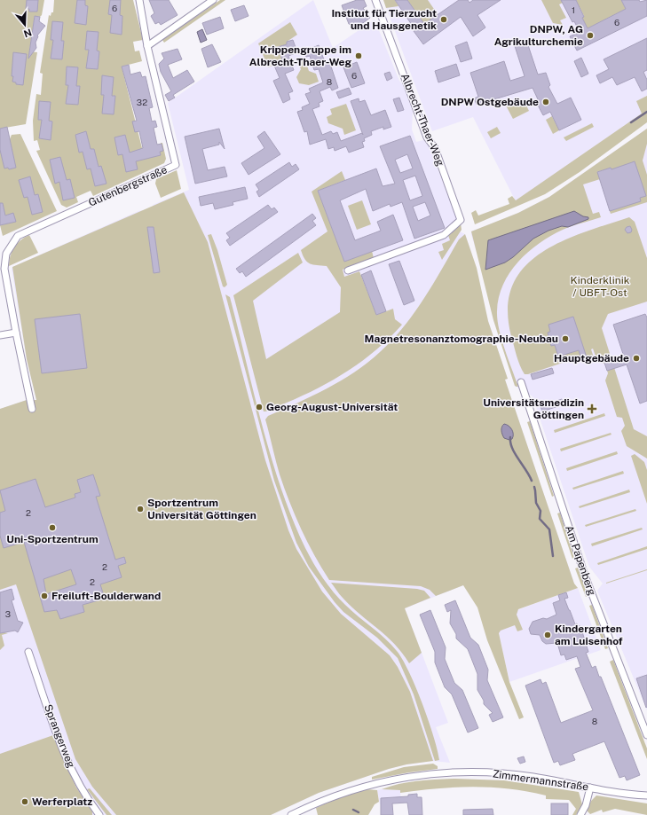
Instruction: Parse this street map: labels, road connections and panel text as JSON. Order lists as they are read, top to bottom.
{
  "streets": {
    "street": [
      "Albrecht-Thaer-Weg",
      "Gutenbergstraße",
      "Am Papenberg",
      "Sprangerweg",
      "Zimmermannstraße"
    ]
  },
  "parks": ["Kinderklinik / UBFT-Ost"],
  "places": {
    "other": [
      "Institut für Tierzucht und Hausgenetik",
      "DNPW, AG Agrikulturchemie",
      "Krippengruppe im Albrecht-Thaer-Weg",
      "DNPW Ostgebäude",
      "Magnetresonanztomographie-Neubau",
      "Hauptgebäude",
      "Georg-August-Universität",
      "Sportzentrum Universität Göttingen",
      "Uni-Sportzentrum",
      "Freiluft-Boulderwand",
      "Kindergarten am Luisenhof",
      "Werferplatz"
    ],
    "health": ["Universitätsmedizin Göttingen"]
  },
  "house_numbers": [
    "6",
    "1",
    "6",
    "6",
    "8",
    "32",
    "2",
    "2",
    "2",
    "3",
    "8"
  ],
  "north": "bottom"
}
